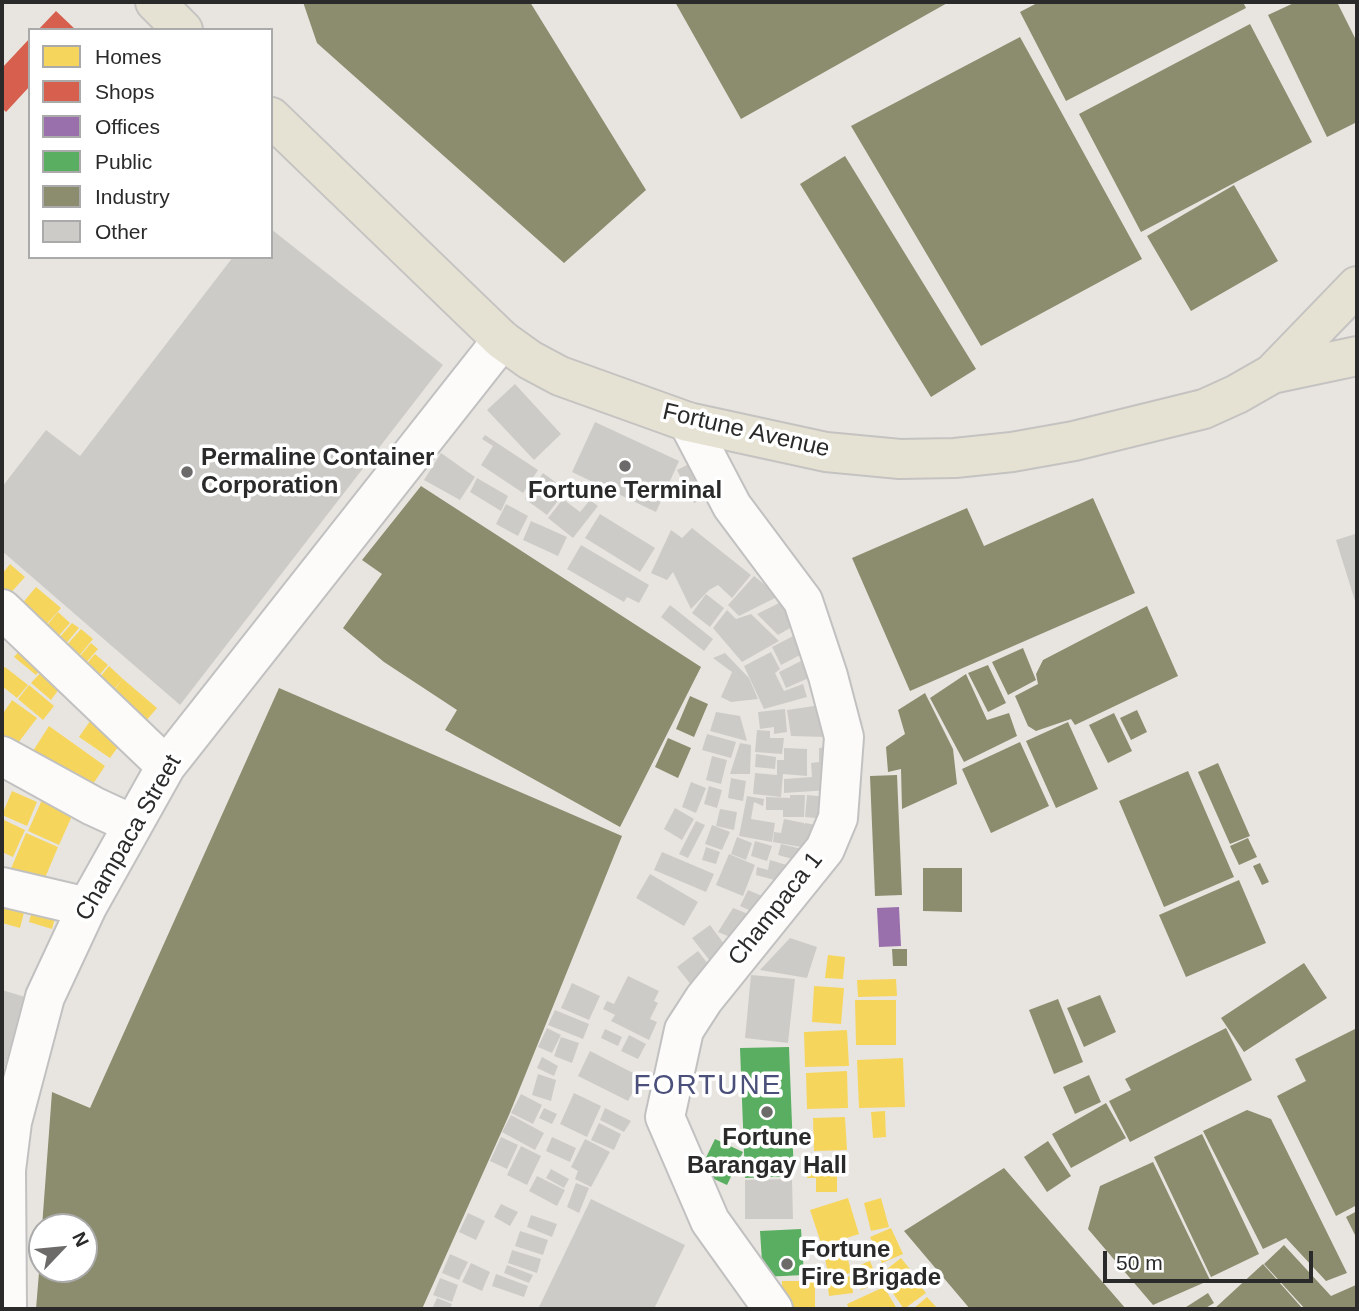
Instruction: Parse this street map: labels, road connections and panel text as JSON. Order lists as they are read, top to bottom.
{
  "streets": {
    "main road": ["Fortune Avenue"],
    "street": ["Champaca Street", "Champaca 1"]
  },
  "crossings": [
    ["Fortune Avenue", "Champaca Street"],
    ["Fortune Avenue", "Champaca 1"]
  ],
  "districts": ["FORTUNE"],
  "places": [
    "Fortune Terminal",
    "Permaline Container Corporation",
    "Fortune Barangay Hall",
    "Fortune Fire Brigade"
  ],
  "legend": [
    "Homes",
    "Shops",
    "Offices",
    "Public",
    "Industry",
    "Other"
  ],
  "scale_bar": "50 m",
  "north": "top right"
}
